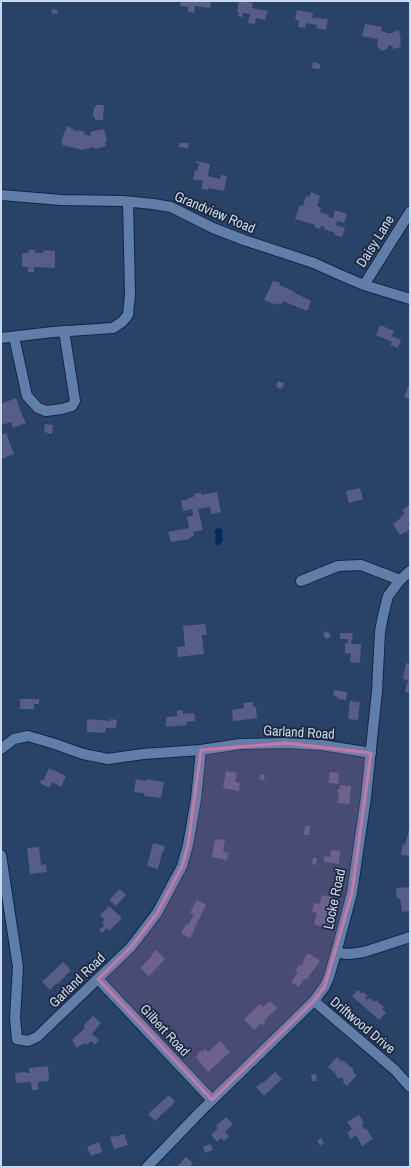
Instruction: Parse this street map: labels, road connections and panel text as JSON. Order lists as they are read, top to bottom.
{
  "streets": {
    "street": [
      "Grandview Road",
      "Daisy Lane",
      "Garland Road",
      "Locke Road",
      "Driftwood Drive",
      "Gilbert Road"
    ]
  },
  "crossings": [
    ["Grandview Road", "Daisy Lane"],
    ["Garland Road", "Locke Road"],
    ["Garland Road", "Gilbert Road"],
    ["Locke Road", "Driftwood Drive"],
    ["Locke Road", "Gilbert Road"]
  ]
}
